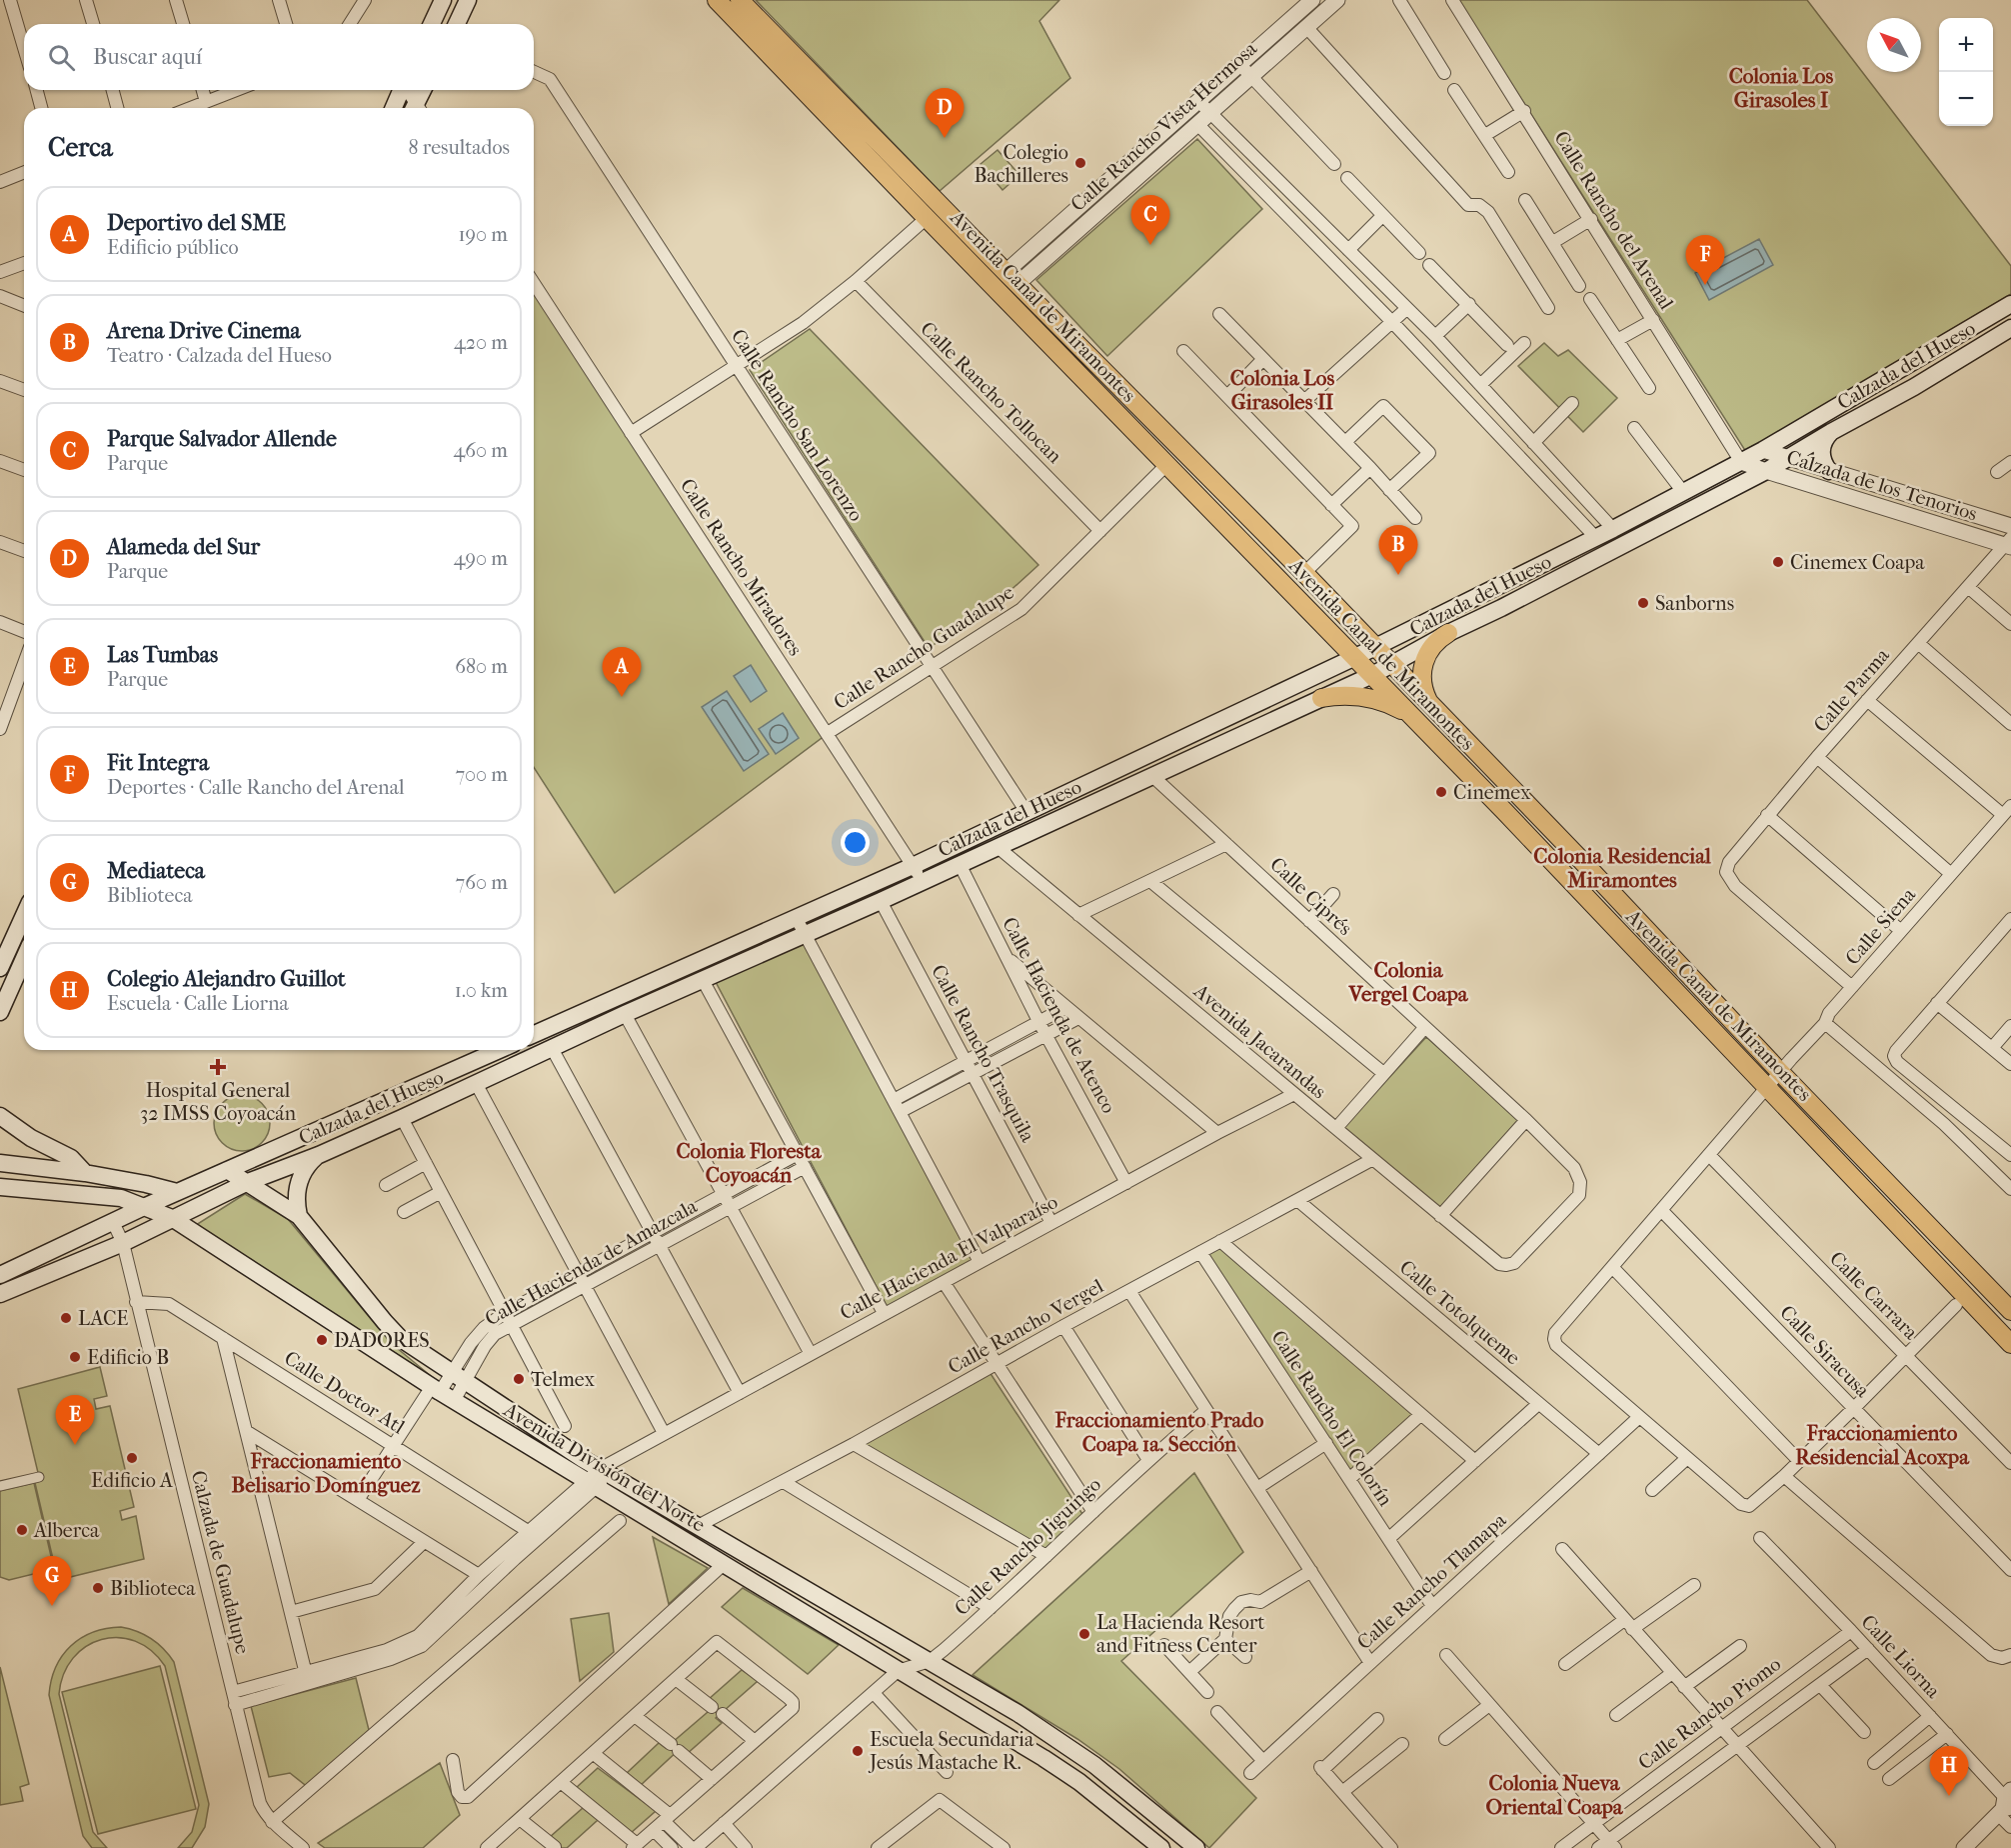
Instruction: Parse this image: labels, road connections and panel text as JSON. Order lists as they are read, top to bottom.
{
  "streets": {
    "main road": ["Avenida Canal de Miramontes", "Calzada del Hueso", "Avenida División del Norte"],
    "street": [
      "Calle Rancho Vista Hermosa",
      "Calle Rancho del Arenal",
      "Calle Rancho Tollocan",
      "Calle Rancho San Lorenzo",
      "Calzada de los Tenorios",
      "Calle Rancho Miradores",
      "Calle Rancho Guadalupe",
      "Calle Parma",
      "Calle Ciprés",
      "Calle Siena",
      "Calle Hacienda de Atenco",
      "Avenida Jacarandas",
      "Calle Rancho Trasquila",
      "Calle Hacienda El Valparaíso",
      "Calle Hacienda de Amazcala",
      "Calle Carrara",
      "Calle Totolqueme",
      "Calle Rancho Vergel",
      "Calle Siracusa",
      "Calle Doctor Atl",
      "Calle Rancho El Colorín",
      "Calle Rancho Jiguingo",
      "Calzada de Guadalupe",
      "Calle Rancho Tlamapa",
      "Calle Liorna",
      "Calle Rancho Piomo"
    ]
  },
  "crossings": [
    ["Calle Rancho Vista Hermosa", "Avenida Canal de Miramontes"],
    ["Calle Rancho del Arenal", "Calzada del Hueso"],
    ["Calle Rancho del Arenal", "Calzada de los Tenorios"],
    ["Avenida Canal de Miramontes", "Calzada del Hueso"],
    ["Avenida Canal de Miramontes", "Calle Rancho Guadalupe"],
    ["Avenida Canal de Miramontes", "Calle Siena"],
    ["Calzada del Hueso", "Calle Rancho San Lorenzo"],
    ["Calzada del Hueso", "Calzada de los Tenorios"],
    ["Calzada del Hueso", "Calle Rancho Miradores"],
    ["Calzada del Hueso", "Calle Ciprés"],
    ["Calzada del Hueso", "Calle Hacienda de Atenco"],
    ["Calzada del Hueso", "Avenida Jacarandas"],
    ["Calzada del Hueso", "Calle Rancho Trasquila"],
    ["Calzada del Hueso", "Avenida División del Norte"],
    ["Calzada del Hueso", "Calzada de Guadalupe"],
    ["Calle Rancho Tollocan", "Calle Rancho Guadalupe"],
    ["Calle Rancho San Lorenzo", "Calle Rancho Guadalupe"],
    ["Calzada de los Tenorios", "Calle Parma"],
    ["Calle Rancho Miradores", "Calle Rancho Guadalupe"],
    ["Calle Parma", "Calle Siena"],
    ["Calle Ciprés", "Avenida Jacarandas"],
    ["Calle Siena", "Calle Carrara"],
    ["Calle Siena", "Calle Siracusa"],
    ["Calle Siena", "Calle Rancho Tlamapa"],
    ["Calle Hacienda de Atenco", "Calle Hacienda El Valparaíso"],
    ["Avenida Jacarandas", "Calle Hacienda El Valparaíso"],
    ["Avenida Jacarandas", "Calle Rancho Vergel"],
    ["Calle Rancho Trasquila", "Calle Hacienda El Valparaíso"],
    ["Calle Hacienda El Valparaíso", "Avenida División del Norte"],
    ["Calle Hacienda de Amazcala", "Calle Doctor Atl"],
    ["Calle Hacienda de Amazcala", "Avenida División del Norte"],
    ["Calle Totolqueme", "Calle Rancho Vergel"],
    ["Calle Totolqueme", "Calle Rancho Tlamapa"],
    ["Calle Rancho Vergel", "Calle Rancho El Colorín"],
    ["Calle Rancho Vergel", "Avenida División del Norte"],
    ["Calle Doctor Atl", "Calzada de Guadalupe"],
    ["Calle Rancho El Colorín", "Calle Rancho Tlamapa"],
    ["Avenida División del Norte", "Calle Rancho Jiguingo"],
    ["Calle Liorna", "Calle Rancho Piomo"]
  ],
  "districts": [
    "Colonia Los Girasoles I",
    "Colonia Los Girasoles II",
    "Colonia Residencial Miramontes",
    "Colonia Vergel Coapa",
    "Colonia Floresta Coyoacán",
    "Fraccionamiento Prado Coapa 1a. Sección",
    "Fraccionamiento Residencial Acoxpa",
    "Fraccionamiento Belisario Domínguez",
    "Colonia Nueva Oriental Coapa"
  ],
  "places": {
    "other": [
      "Colegio Bachilleres",
      "Cinemex Coapa",
      "Sanborns",
      "Cinemex",
      "LACE",
      "DADORES",
      "Edificio B",
      "Telmex",
      "Edificio A",
      "Alberca",
      "Biblioteca",
      "La Hacienda Resort and Fitness Center",
      "Escuela Secundaria Jesús Mastache R."
    ],
    "health": ["Hospital General 32 IMSS Coyoacán"]
  },
  "north": "top left",
  "page": {
    "map_buttons": ["+", "−"],
    "search": "Buscar aquí",
    "pins": [
      "D",
      "C",
      "F",
      "B",
      "A",
      "E",
      "G",
      "H"
    ],
    "heading": ["Cerca", "8 resultados"],
    "list": [
      {
        "mark": "A",
        "name": "Deportivo del SME",
        "note": "Edificio público",
        "value": "190 m"
      },
      {
        "mark": "B",
        "name": "Arena Drive Cinema",
        "note": "Teatro · Calzada del Hueso",
        "value": "420 m"
      },
      {
        "mark": "C",
        "name": "Parque Salvador Allende",
        "note": "Parque",
        "value": "460 m"
      },
      {
        "mark": "D",
        "name": "Alameda del Sur",
        "note": "Parque",
        "value": "490 m"
      },
      {
        "mark": "E",
        "name": "Las Tumbas",
        "note": "Parque",
        "value": "680 m"
      },
      {
        "mark": "F",
        "name": "Fit Integra",
        "note": "Deportes · Calle Rancho del Arenal",
        "value": "700 m"
      },
      {
        "mark": "G",
        "name": "Mediateca",
        "note": "Biblioteca",
        "value": "760 m"
      },
      {
        "mark": "H",
        "name": "Colegio Alejandro Guillot",
        "note": "Escuela · Calle Liorna",
        "value": "1.0 km"
      }
    ]
  }
}
